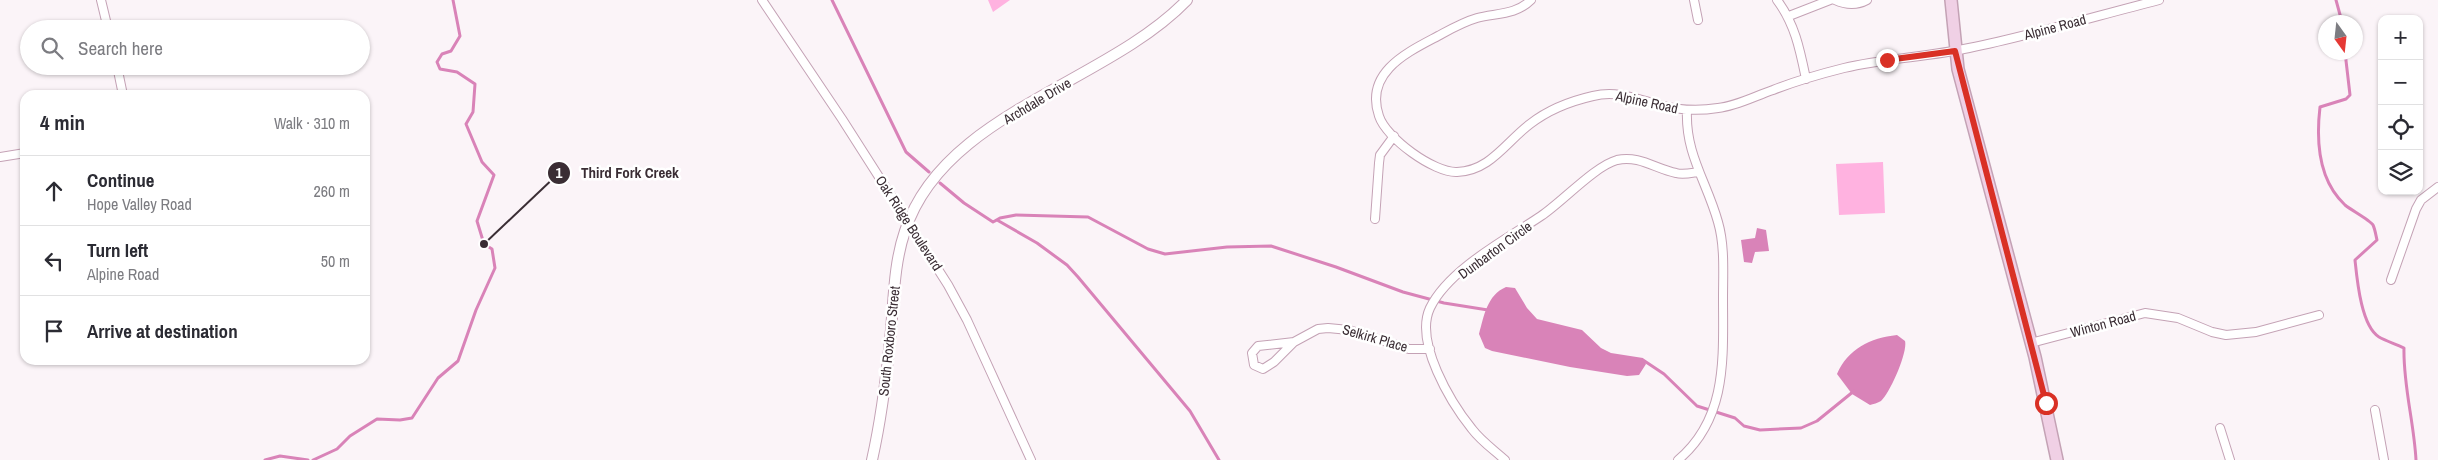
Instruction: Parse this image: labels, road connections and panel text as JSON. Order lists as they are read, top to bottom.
{
  "streets": {
    "street": [
      "Alpine Road",
      "Archdale Drive",
      "Oak Ridge Boulevard",
      "Dunbarton Circle",
      "Winton Road",
      "Selkirk Place",
      "South Roxboro Street"
    ]
  },
  "crossings": [
    ["Archdale Drive", "Oak Ridge Boulevard"],
    ["Archdale Drive", "South Roxboro Street"],
    ["Oak Ridge Boulevard", "South Roxboro Street"],
    ["Dunbarton Circle", "Selkirk Place"]
  ],
  "places": ["Third Fork Creek"],
  "north": "bottom",
  "page": {
    "map_buttons": ["+", "−"],
    "search": "Search here",
    "heading": ["4 min", "Walk · 310 m"],
    "list": [
      ["Continue", "Hope Valley Road", "260 m"],
      ["Turn left", "Alpine Road", "50 m"],
      "Arrive at destination"
    ]
  }
}
